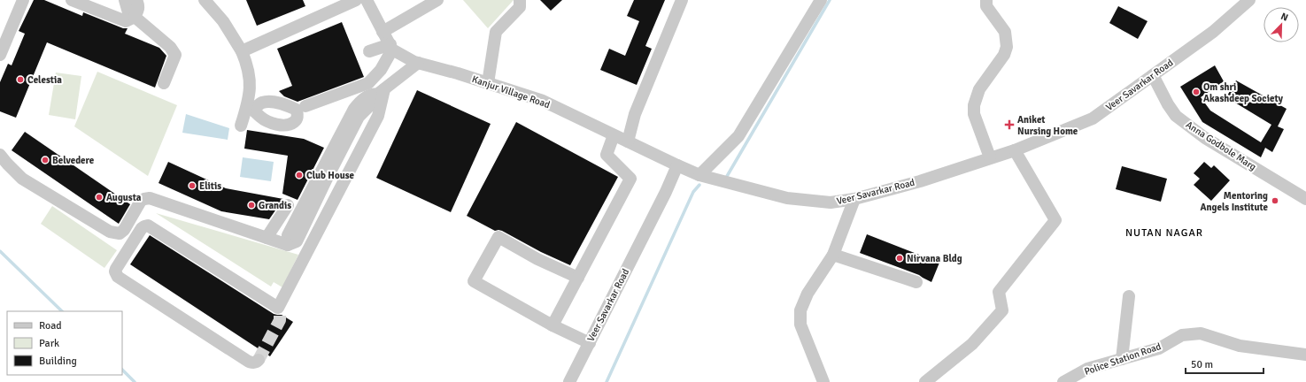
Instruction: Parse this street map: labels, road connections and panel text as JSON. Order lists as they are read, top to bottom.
{
  "streets": {
    "street": [
      "Veer Savarkar Road",
      "Kanjur Village Road",
      "Anna Godbole Marg",
      "Police Station Road"
    ]
  },
  "crossings": [
    ["Veer Savarkar Road", "Kanjur Village Road"],
    ["Veer Savarkar Road", "Anna Godbole Marg"]
  ],
  "districts": ["NUTAN NAGAR"],
  "places": {
    "other": [
      "Celestia",
      "Om shri Akashdeep Society",
      "Belvedere",
      "Club House",
      "Elitis",
      "Augusta",
      "Mentoring Angels Institute",
      "Grandis",
      "Nirvana Bldg"
    ],
    "health": ["Aniket Nursing Home"]
  },
  "legend": ["Road", "Park", "Building"],
  "scale_bar": "50 m",
  "north": "top right"
}
